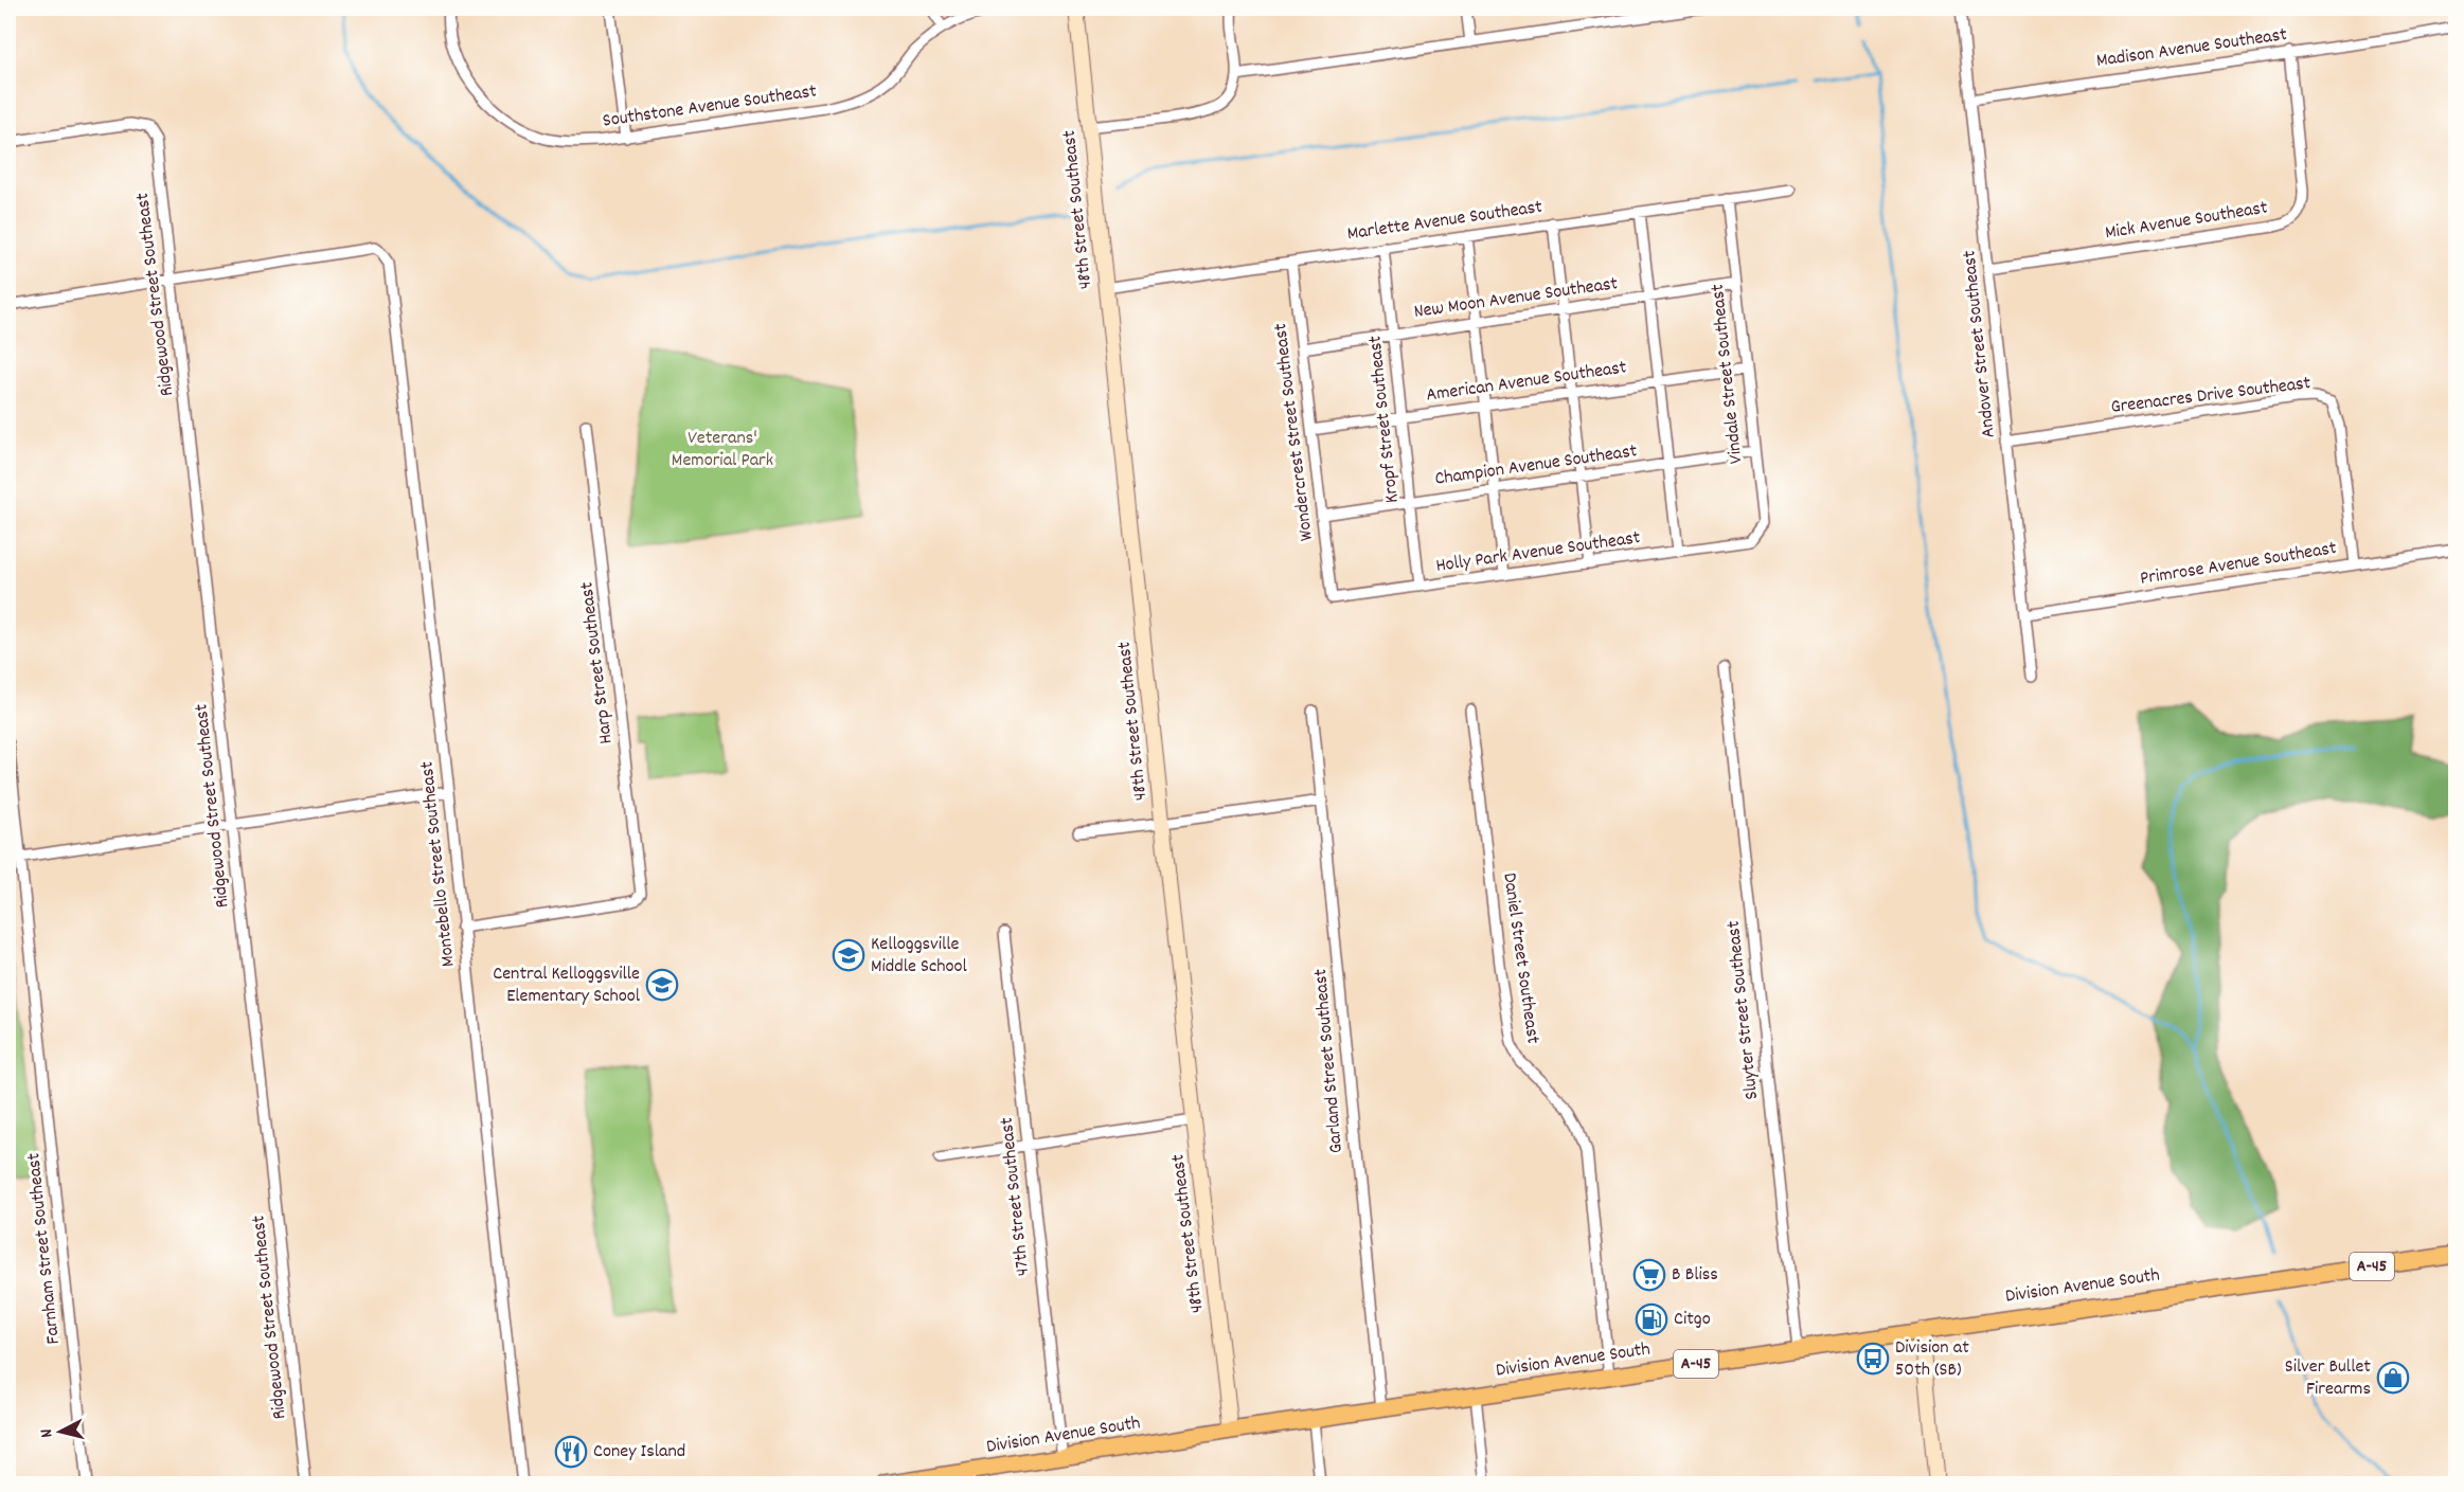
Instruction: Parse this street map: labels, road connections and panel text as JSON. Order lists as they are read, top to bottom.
{
  "streets": {
    "main road": ["A-45", "Division Avenue South"],
    "street": [
      "Madison Avenue Southeast",
      "Southstone Avenue Southeast",
      "48th Street Southeast",
      "Marlette Avenue Southeast",
      "Mick Avenue Southeast",
      "Ridgewood Street Southeast",
      "New Moon Avenue Southeast",
      "Andover Street Southeast",
      "Vindale Street Southeast",
      "American Avenue Southeast",
      "Greenacres Drive Southeast",
      "Kropf Street Southeast",
      "Wondercrest Street Southeast",
      "Champion Avenue Southeast",
      "Holly Park Avenue Southeast",
      "Primrose Avenue Southeast",
      "Harp Street Southeast",
      "Montebello Street Southeast",
      "Daniel Street Southeast",
      "Sluyter Street Southeast",
      "Garland Street Southeast",
      "47th Street Southeast",
      "Farnham Street Southeast"
    ]
  },
  "crossings": [
    ["Madison Avenue Southeast", "Mick Avenue Southeast"],
    ["Madison Avenue Southeast", "Andover Street Southeast"],
    ["48th Street Southeast", "Marlette Avenue Southeast"],
    ["48th Street Southeast", "Division Avenue South"],
    ["Marlette Avenue Southeast", "Vindale Street Southeast"],
    ["Marlette Avenue Southeast", "Kropf Street Southeast"],
    ["Marlette Avenue Southeast", "Wondercrest Street Southeast"],
    ["Mick Avenue Southeast", "Andover Street Southeast"],
    ["Ridgewood Street Southeast", "Montebello Street Southeast"],
    ["New Moon Avenue Southeast", "Vindale Street Southeast"],
    ["New Moon Avenue Southeast", "Kropf Street Southeast"],
    ["New Moon Avenue Southeast", "Wondercrest Street Southeast"],
    ["Andover Street Southeast", "Greenacres Drive Southeast"],
    ["Andover Street Southeast", "Primrose Avenue Southeast"],
    ["Vindale Street Southeast", "American Avenue Southeast"],
    ["Vindale Street Southeast", "Champion Avenue Southeast"],
    ["Vindale Street Southeast", "Holly Park Avenue Southeast"],
    ["American Avenue Southeast", "Kropf Street Southeast"],
    ["American Avenue Southeast", "Wondercrest Street Southeast"],
    ["Greenacres Drive Southeast", "Primrose Avenue Southeast"],
    ["Kropf Street Southeast", "Champion Avenue Southeast"],
    ["Kropf Street Southeast", "Holly Park Avenue Southeast"],
    ["Wondercrest Street Southeast", "Champion Avenue Southeast"],
    ["Wondercrest Street Southeast", "Holly Park Avenue Southeast"],
    ["Harp Street Southeast", "Montebello Street Southeast"],
    ["Daniel Street Southeast", "Division Avenue South"],
    ["Sluyter Street Southeast", "Division Avenue South"],
    ["Garland Street Southeast", "Division Avenue South"],
    ["47th Street Southeast", "Division Avenue South"]
  ],
  "parks": ["Veterans' Memorial Park"],
  "places": {
    "school or university": ["Kelloggsville Middle School", "Central Kelloggsville Elementary School"],
    "supermarket": ["B Bliss"],
    "fuel station": ["Citgo"],
    "bus stop": ["Division at 50th (SB)"],
    "shop": ["Silver Bullet Firearms"],
    "restaurant": ["Coney Island"]
  },
  "north": "left"
}
